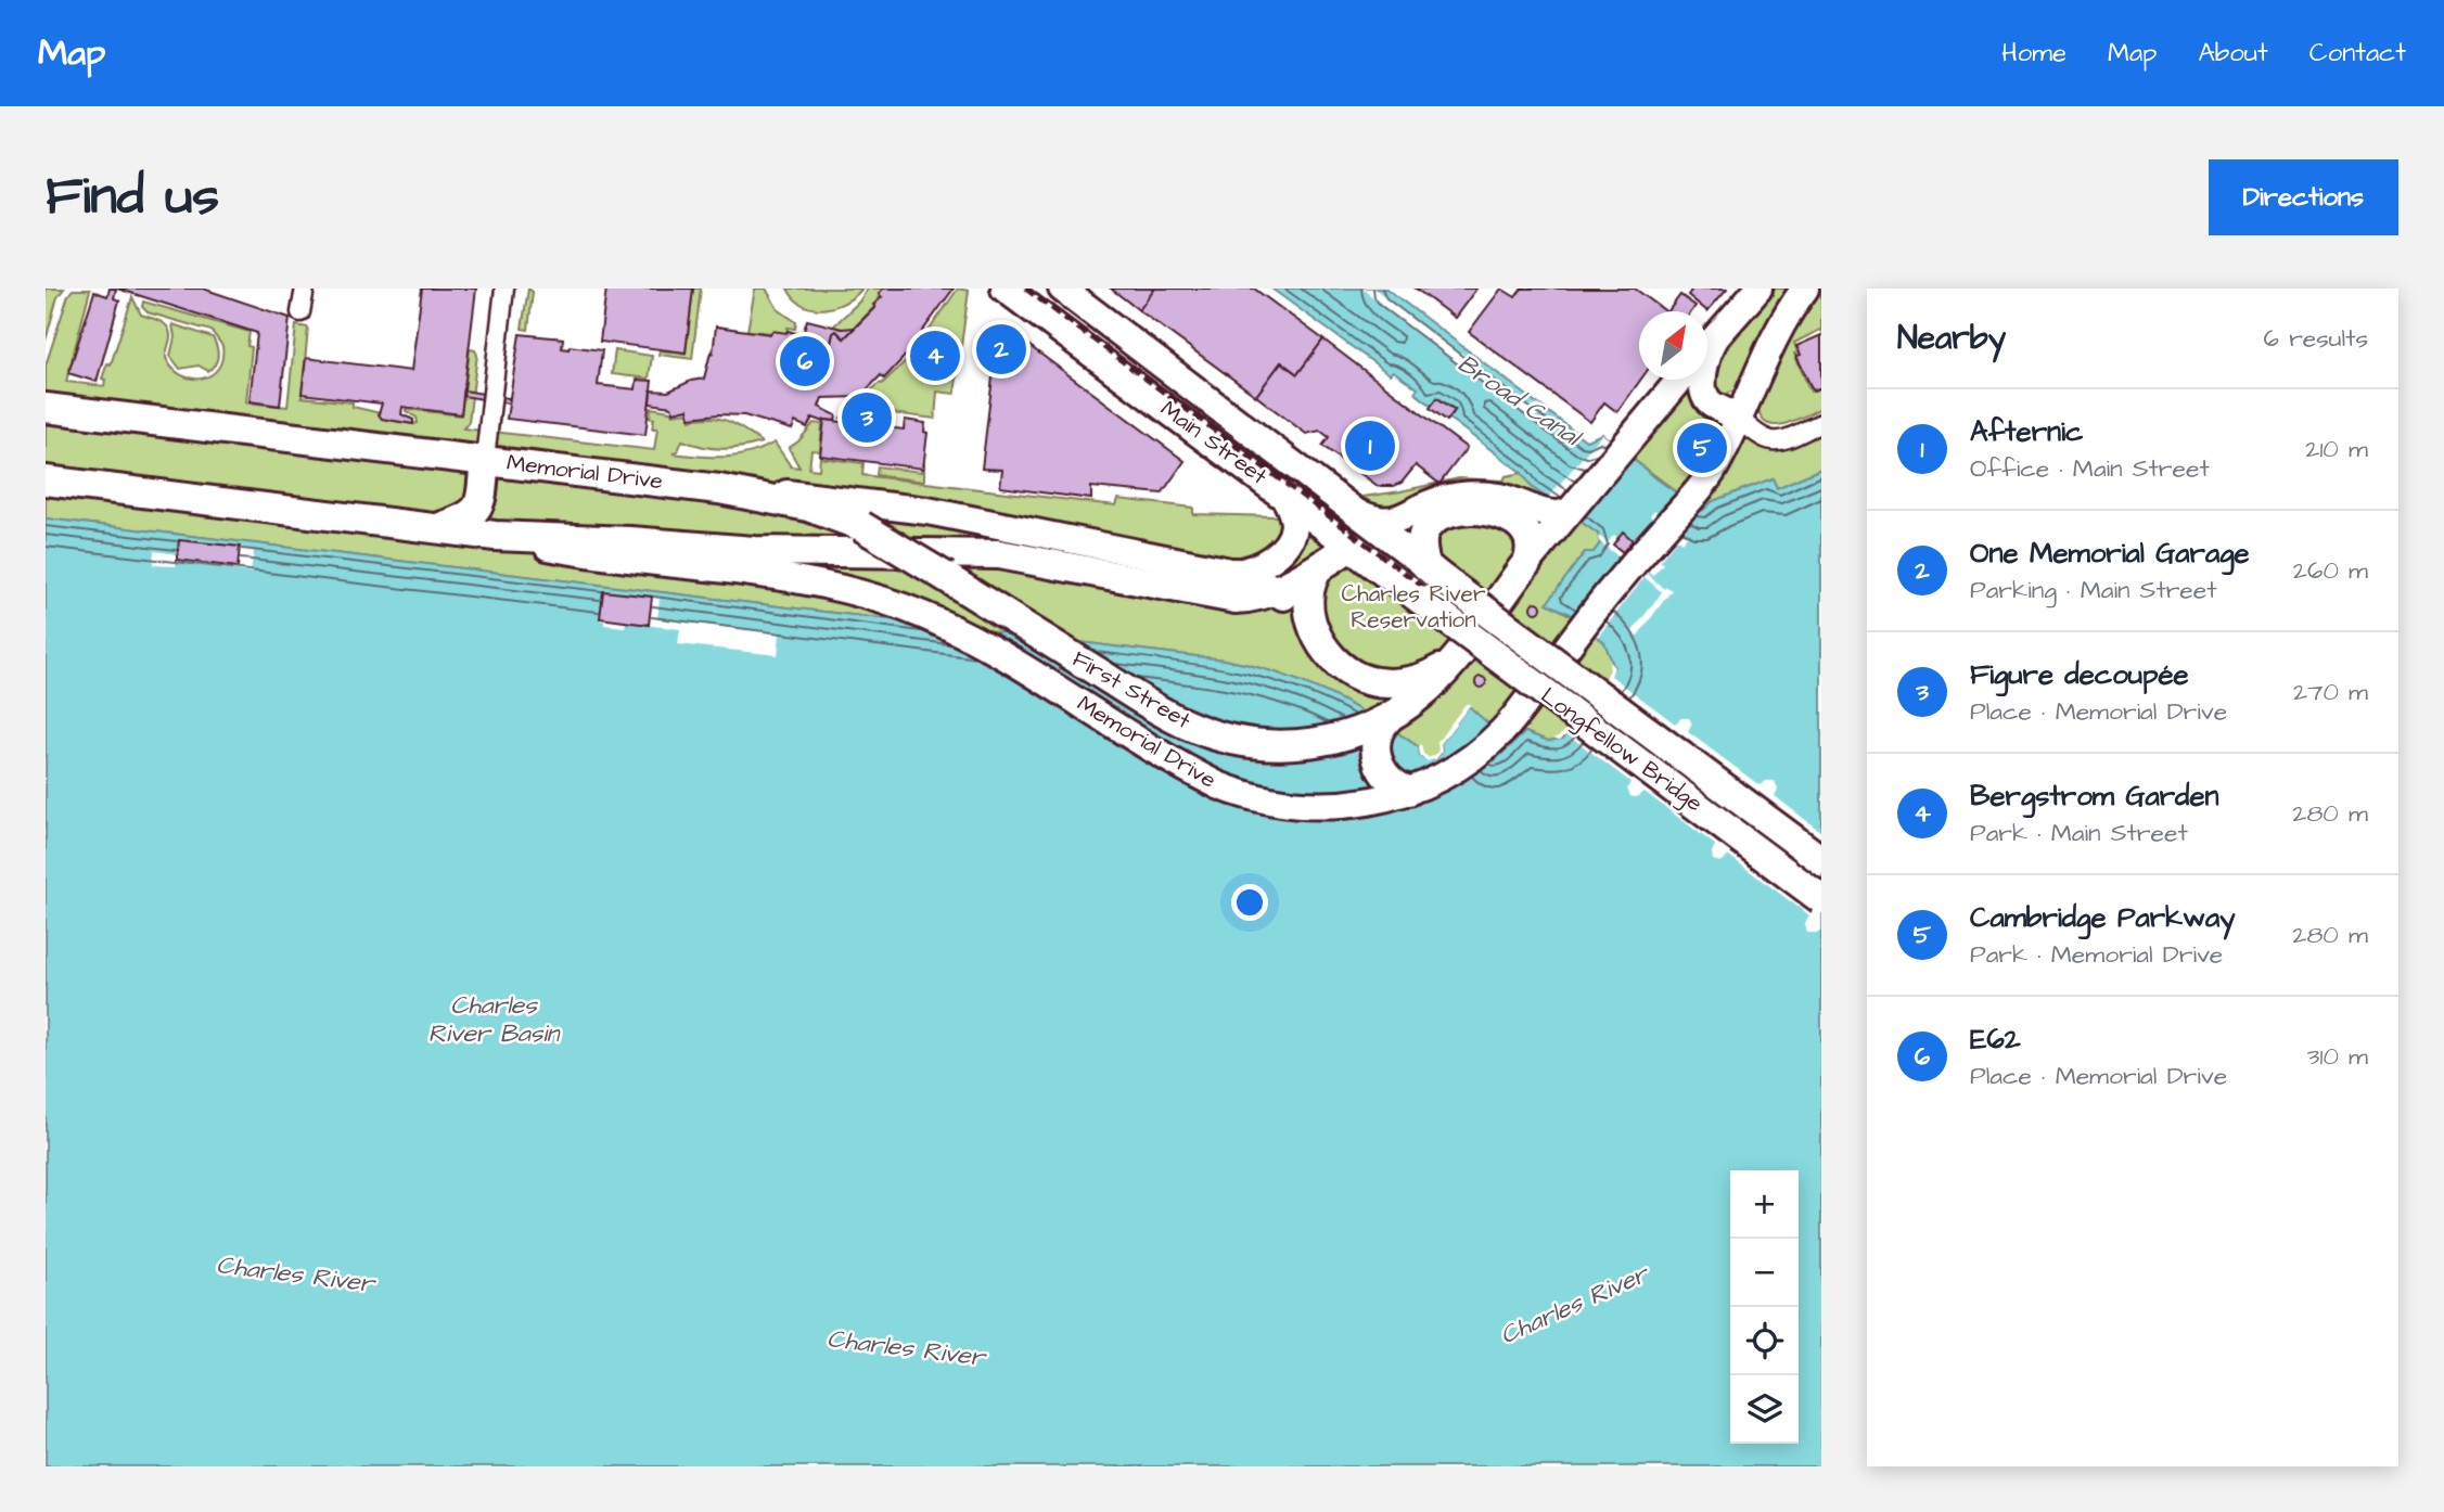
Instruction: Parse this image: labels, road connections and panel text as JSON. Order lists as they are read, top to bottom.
{
  "streets": {
    "highway": [
      "Main Street",
      "Memorial Drive",
      "First Street",
      "Longfellow Bridge"
    ]
  },
  "crossings": [
    ["Main Street", "Memorial Drive"],
    ["Main Street", "Longfellow Bridge"],
    ["Memorial Drive", "First Street"]
  ],
  "water": ["Broad Canal", "Charles River Basin", "Charles River"],
  "parks": ["Charles River Reservation"],
  "north": "top right",
  "page": {
    "header": "Map",
    "nav": [
      "Home",
      "Map",
      "About",
      "Contact"
    ],
    "buttons": "Directions",
    "title": "Find us",
    "heading": ["Nearby", "6 results"],
    "pins": [
      "2",
      "4",
      "6",
      "3",
      "1",
      "5"
    ],
    "list": [
      {
        "mark": "1",
        "name": "Afternic",
        "note": "Office · Main Street",
        "value": "210 m"
      },
      {
        "mark": "2",
        "name": "One Memorial Garage",
        "note": "Parking · Main Street",
        "value": "260 m"
      },
      {
        "mark": "3",
        "name": "Figure decoupée",
        "note": "Place · Memorial Drive",
        "value": "270 m"
      },
      {
        "mark": "4",
        "name": "Bergstrom Garden",
        "note": "Park · Main Street",
        "value": "280 m"
      },
      {
        "mark": "5",
        "name": "Cambridge Parkway",
        "note": "Park · Memorial Drive",
        "value": "280 m"
      },
      {
        "mark": "6",
        "name": "E62",
        "note": "Place · Memorial Drive",
        "value": "310 m"
      }
    ],
    "map_buttons": ["+", "−"]
  }
}
